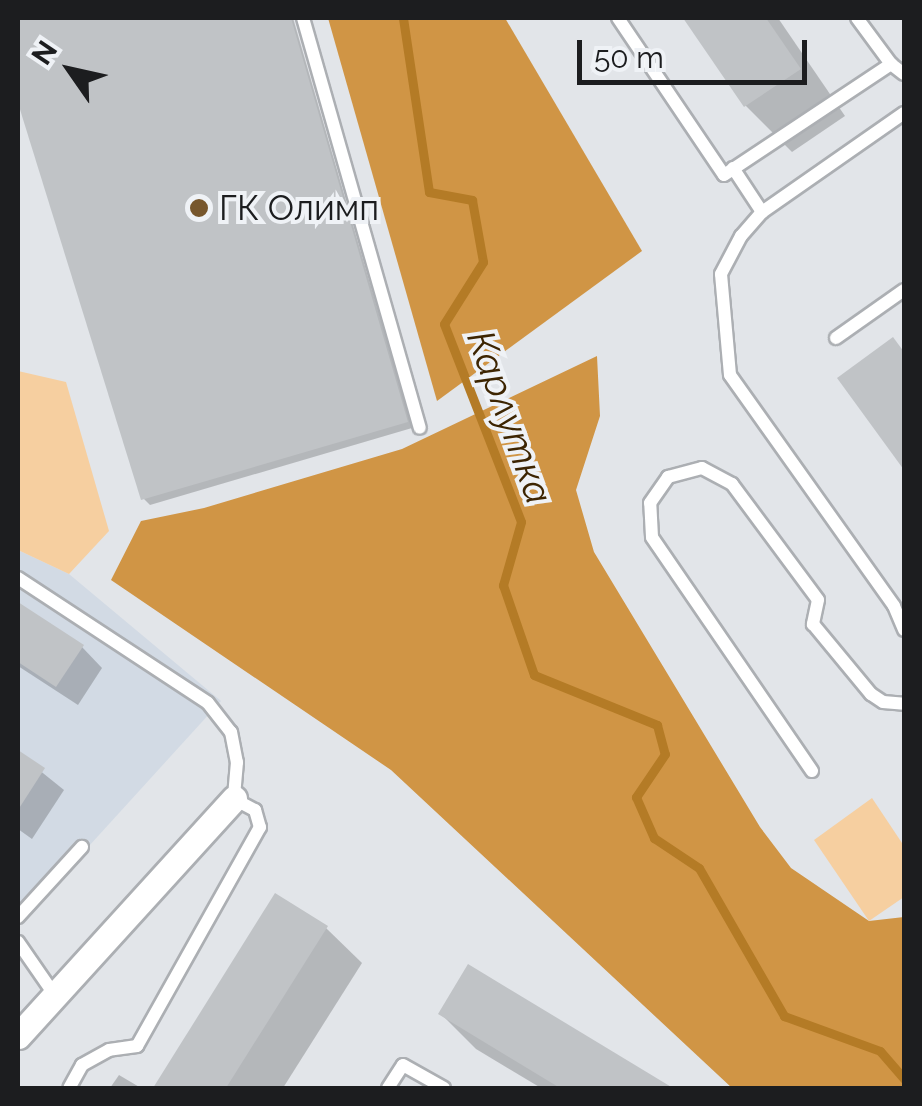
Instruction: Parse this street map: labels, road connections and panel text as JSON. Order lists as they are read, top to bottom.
{
  "water": ["Карлутка"],
  "places": ["ГК Олимп"],
  "scale_bar": "50 m",
  "north": "top left"
}
